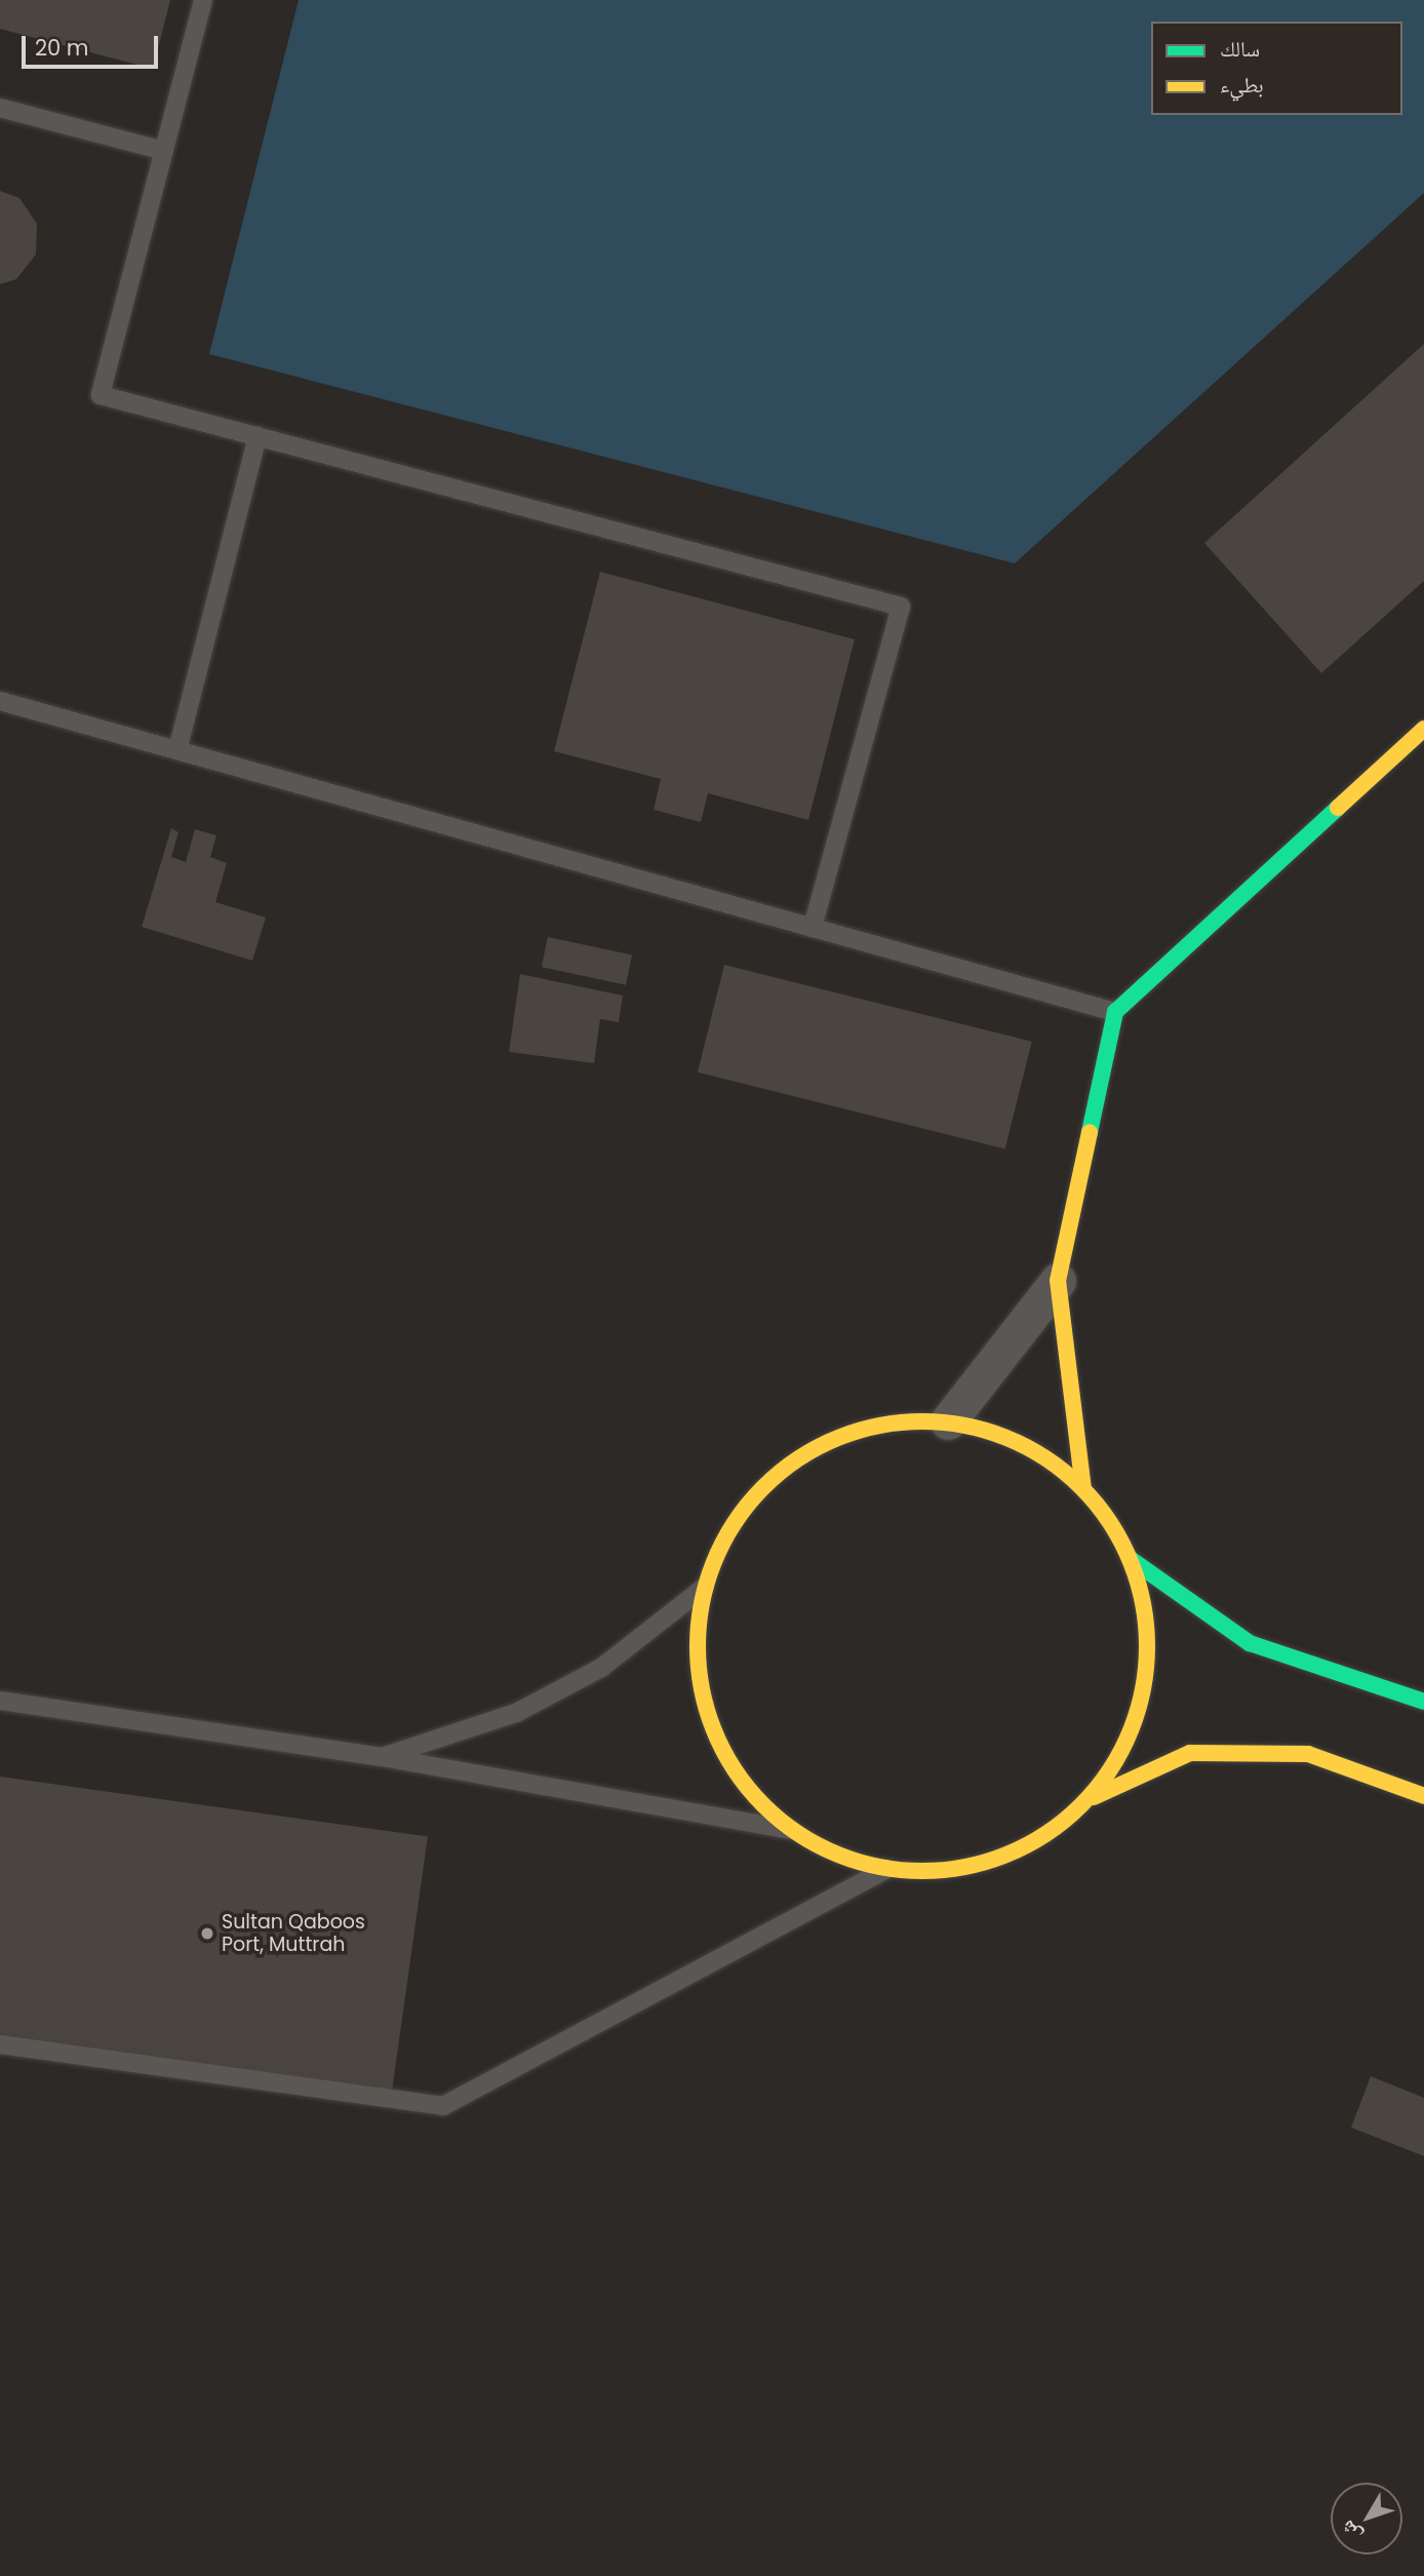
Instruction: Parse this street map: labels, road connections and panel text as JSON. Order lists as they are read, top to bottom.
{
  "places": ["Sultan Qaboos Port, Muttrah"],
  "legend": ["سالك", "بطيء"],
  "scale_bar": "20 m",
  "north": "bottom left"
}
